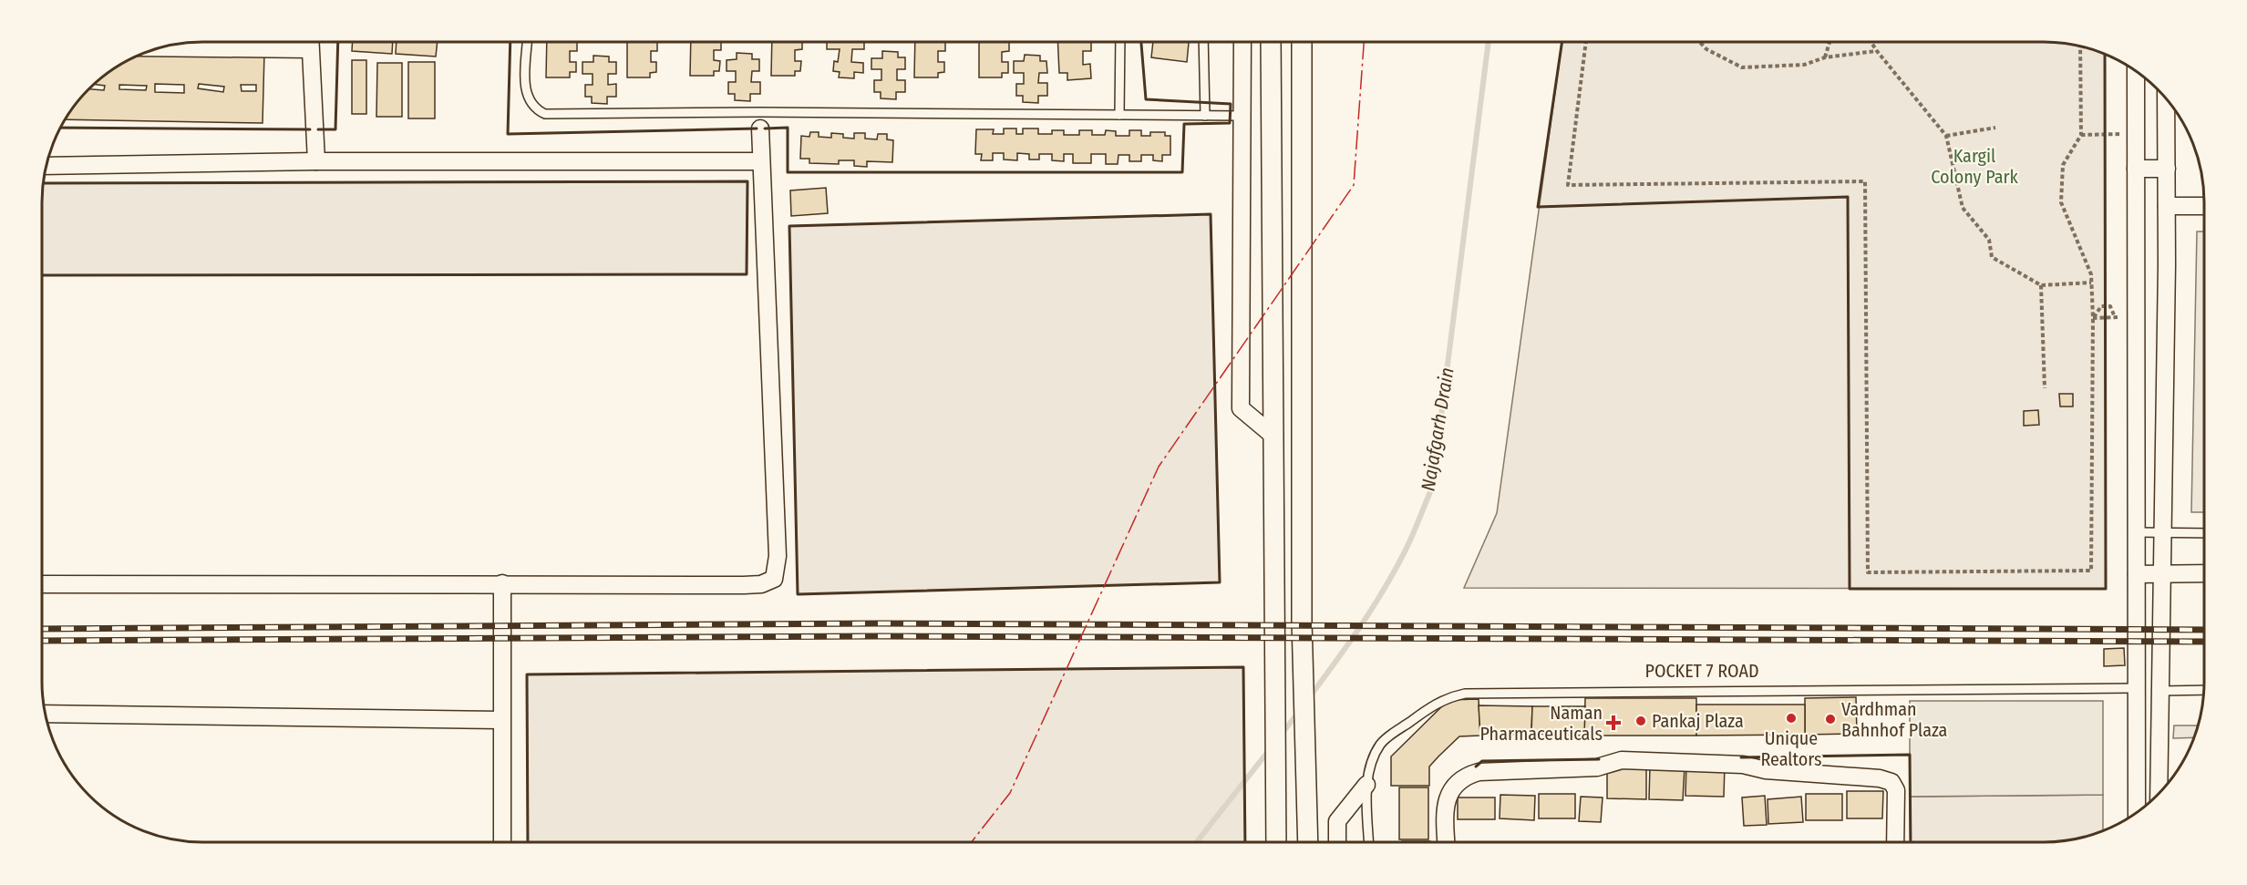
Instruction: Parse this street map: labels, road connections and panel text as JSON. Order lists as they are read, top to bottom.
{
  "streets": {
    "street": ["POCKET 7 ROAD"]
  },
  "water": ["Najafgarh Drain"],
  "parks": ["Kargil Colony Park"],
  "places": {
    "other": ["Unique Realtors", "Vardhman Bahnhof Plaza", "Pankaj Plaza"],
    "health": ["Naman Pharmaceuticals"]
  }
}
